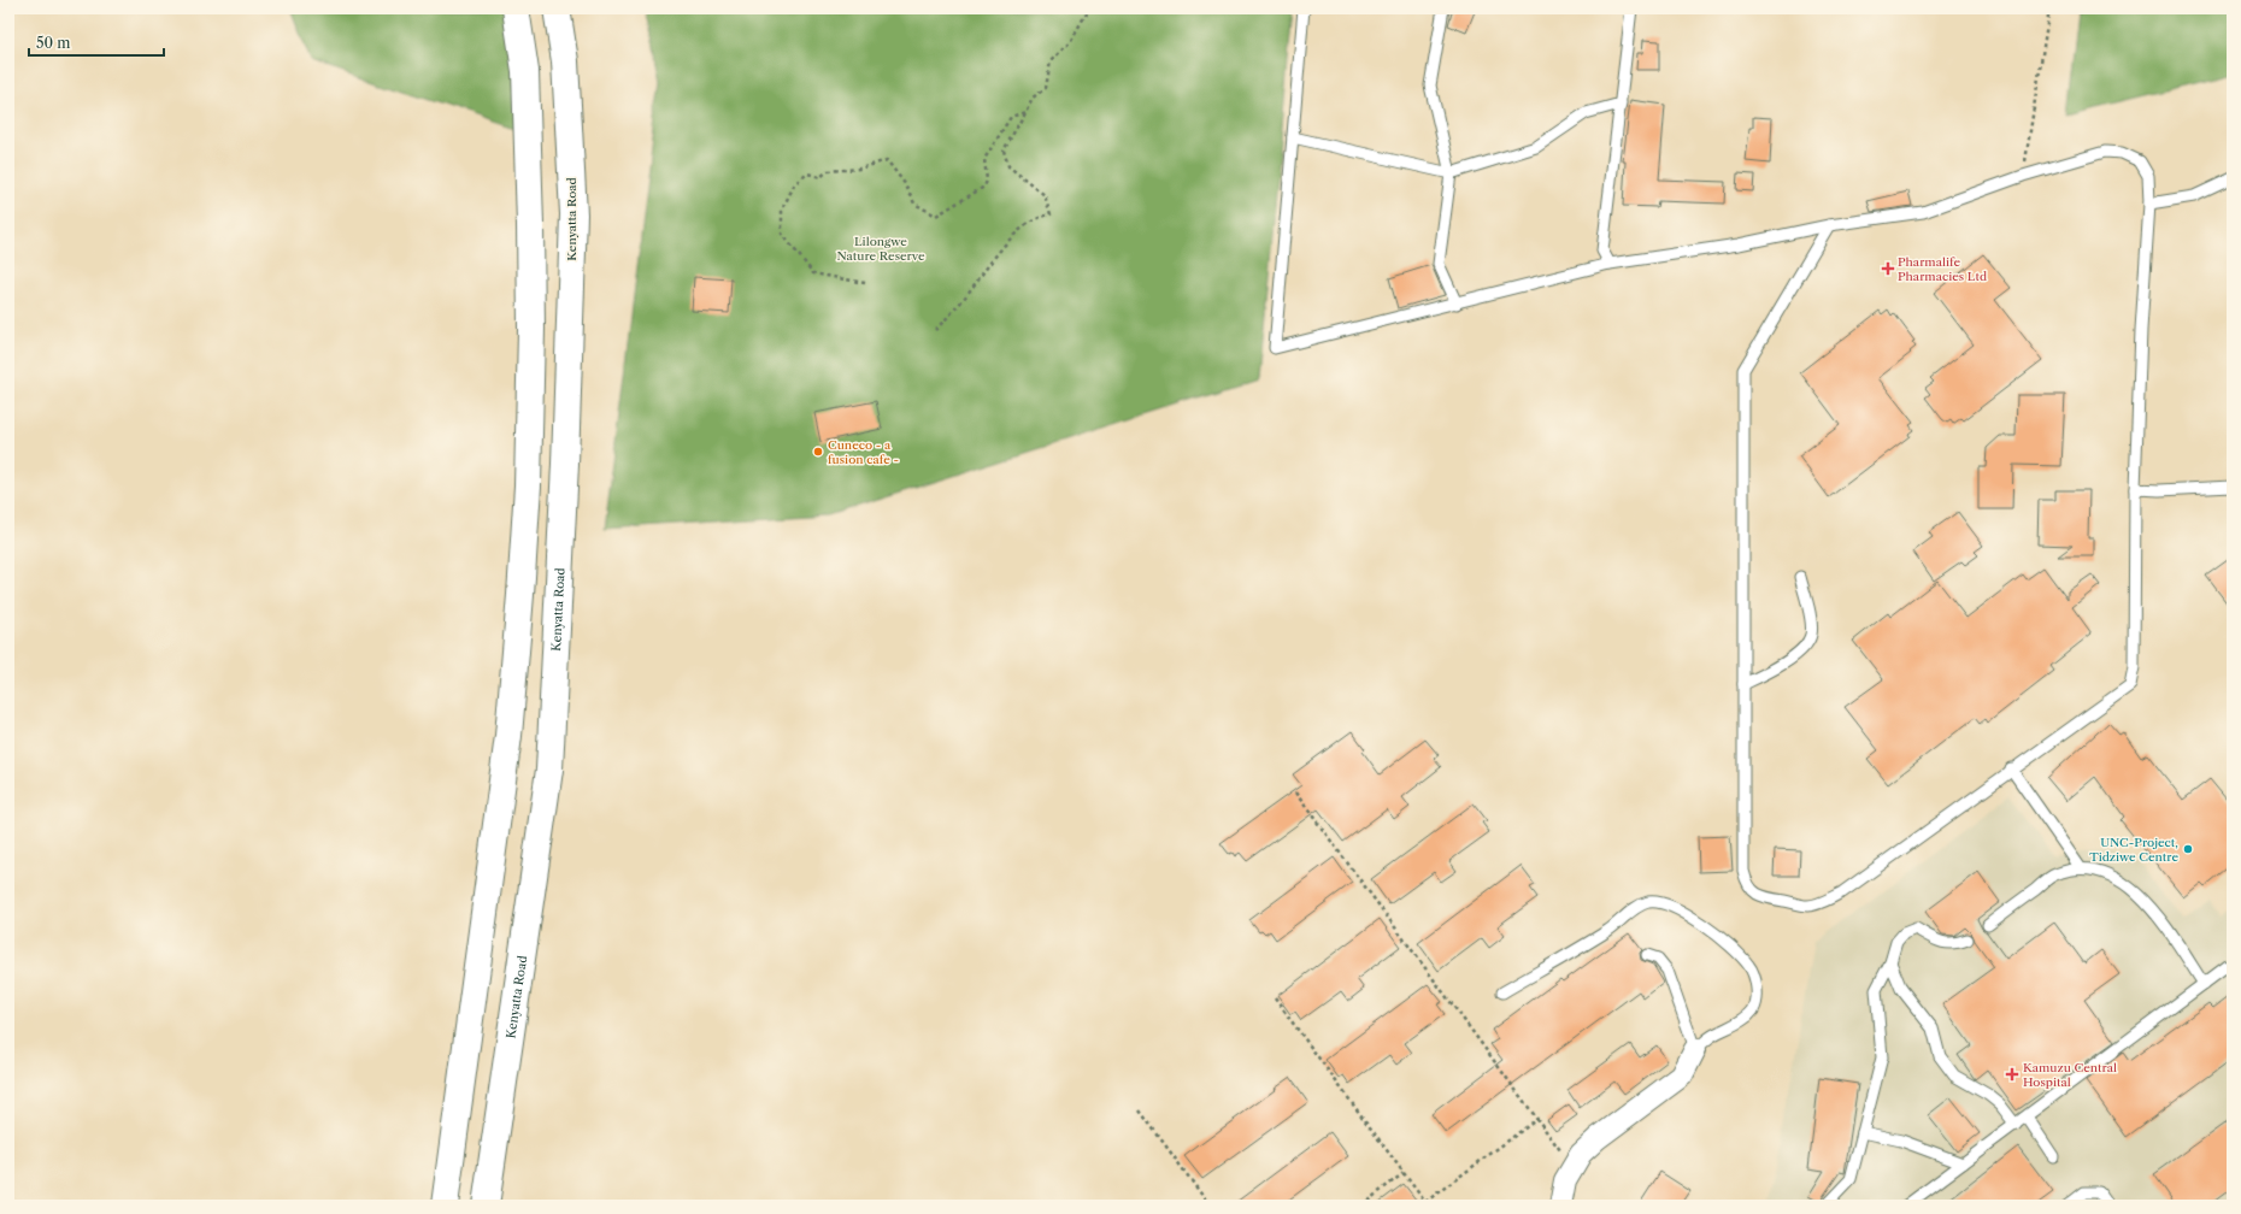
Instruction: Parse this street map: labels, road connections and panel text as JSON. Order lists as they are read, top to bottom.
{
  "streets": {
    "main road": ["Kenyatta Road"]
  },
  "parks": ["Lilongwe Nature Reserve"],
  "places": {
    "health": ["Pharmalife Pharmacies Ltd", "Kamuzu Central Hospital"],
    "other": ["Cuneco - a fusion cafe -", "UNC-Project, Tidziwe Centre"]
  },
  "scale_bar": "50 m"
}
